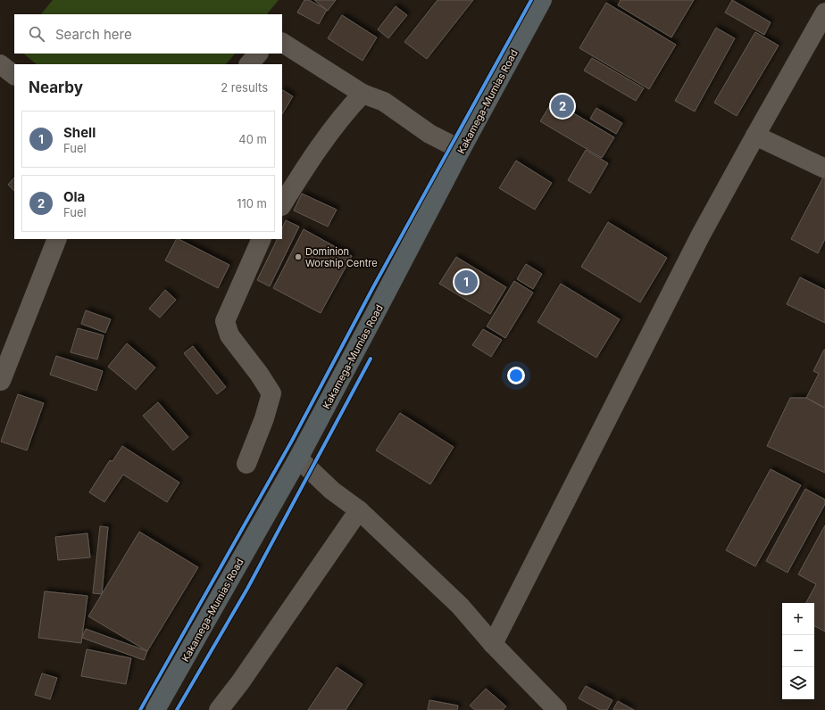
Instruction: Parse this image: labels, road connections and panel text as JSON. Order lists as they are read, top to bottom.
{
  "streets": {
    "highway": ["Kakamega-Mumias Road"]
  },
  "places": ["Dominion Worship Centre"],
  "page": {
    "search": "Search here",
    "heading": ["Nearby", "2 results"],
    "pins": ["2", "1"],
    "list": [
      {
        "mark": "1",
        "name": "Shell",
        "note": "Fuel",
        "value": "40 m"
      },
      {
        "mark": "2",
        "name": "Ola",
        "note": "Fuel",
        "value": "110 m"
      }
    ],
    "map_buttons": ["+", "−"]
  }
}
